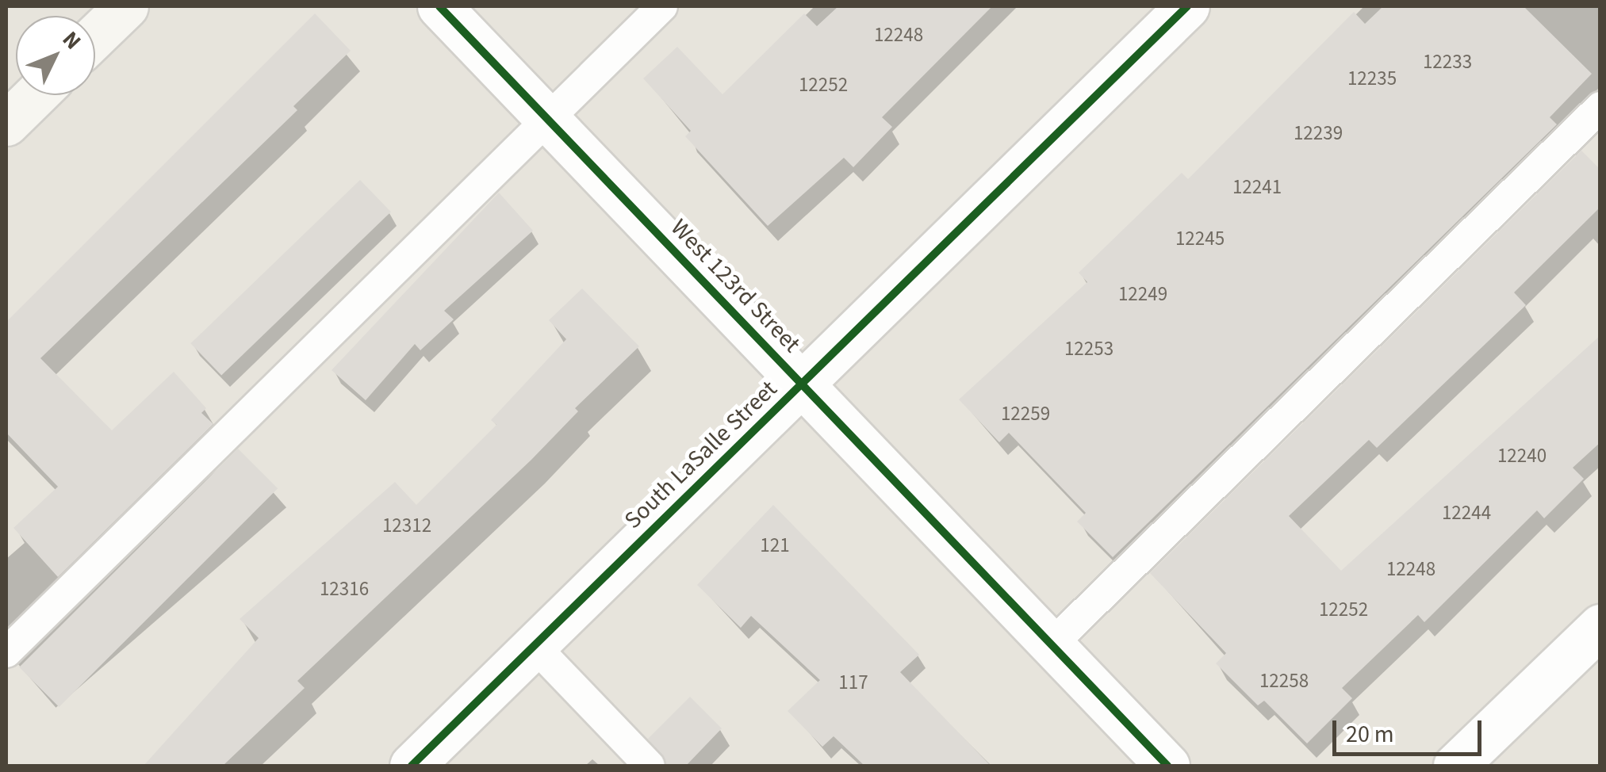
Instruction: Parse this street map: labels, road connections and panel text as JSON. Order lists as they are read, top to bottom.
{
  "streets": {
    "street": ["West 123rd Street", "South LaSalle Street"]
  },
  "crossings": [
    ["West 123rd Street", "South LaSalle Street"]
  ],
  "house_numbers": [
    "12248",
    "12233",
    "12235",
    "12252",
    "12239",
    "12241",
    "12245",
    "12249",
    "12253",
    "12259",
    "12240",
    "12244",
    "12312",
    "121",
    "12248",
    "12316",
    "12252",
    "12258",
    "117"
  ],
  "scale_bar": "20 m",
  "north": "top right"
}
